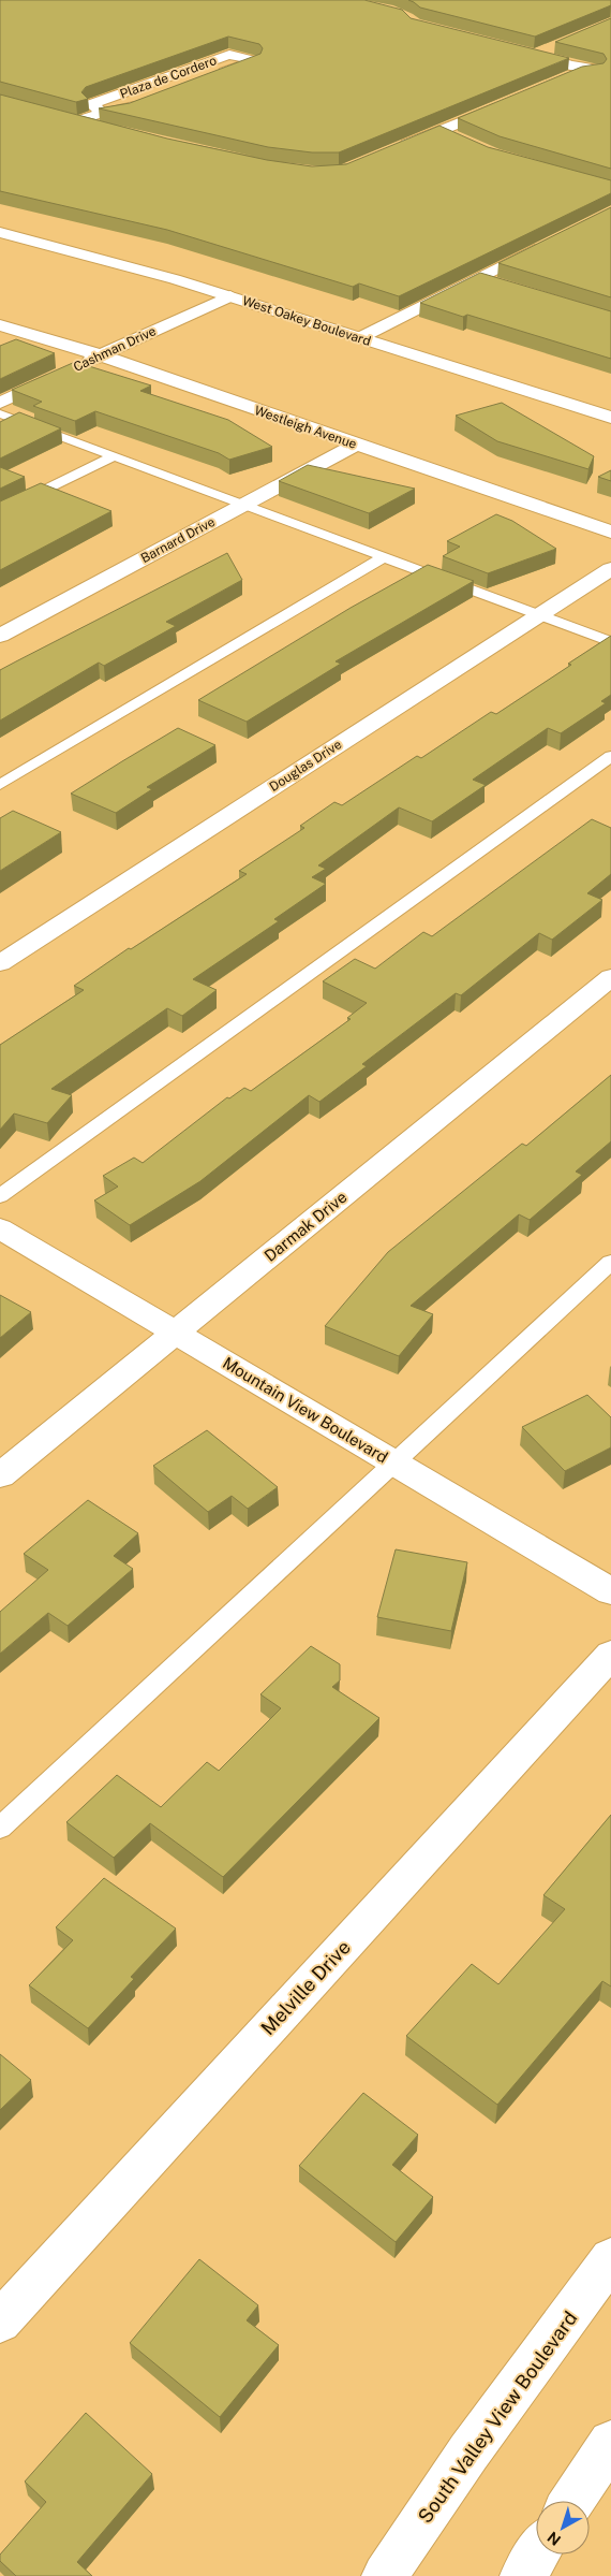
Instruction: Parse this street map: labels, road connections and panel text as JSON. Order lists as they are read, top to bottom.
{
  "streets": {
    "street": [
      "Plaza de Cordero",
      "West Oakey Boulevard",
      "Cashman Drive",
      "Westleigh Avenue",
      "Barnard Drive",
      "Douglas Drive",
      "Darmak Drive",
      "Mountain View Boulevard",
      "Melville Drive",
      "South Valley View Boulevard"
    ]
  },
  "crossings": [
    ["West Oakey Boulevard", "Cashman Drive"],
    ["Cashman Drive", "Westleigh Avenue"],
    ["Westleigh Avenue", "Barnard Drive"],
    ["Darmak Drive", "Mountain View Boulevard"]
  ],
  "north": "bottom left"
}
